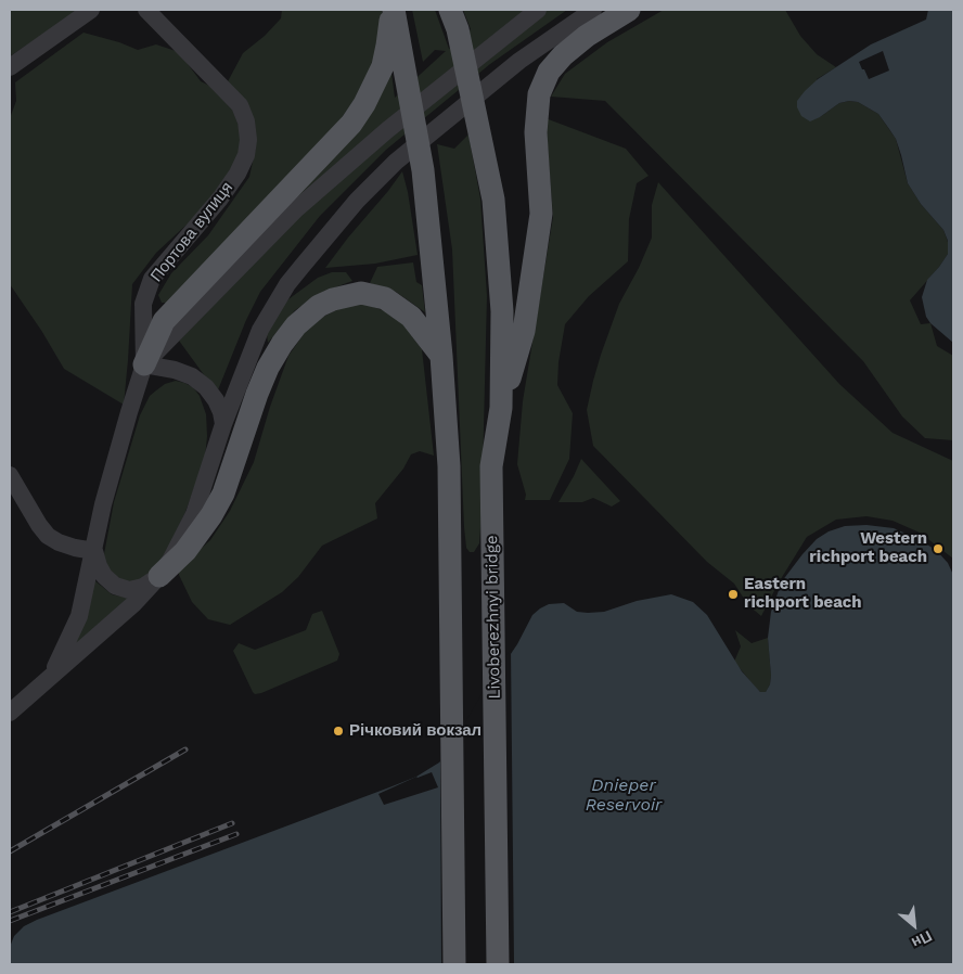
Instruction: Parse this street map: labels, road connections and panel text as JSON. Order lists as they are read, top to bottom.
{
  "streets": {
    "main road": ["Livoberezhnyi bridge"],
    "street": ["Портова вулиця"]
  },
  "water": ["Dnieper Reservoir"],
  "places": ["Western richport beach", "Eastern richport beach", "Річковий вокзал"],
  "north": "bottom right"
}
